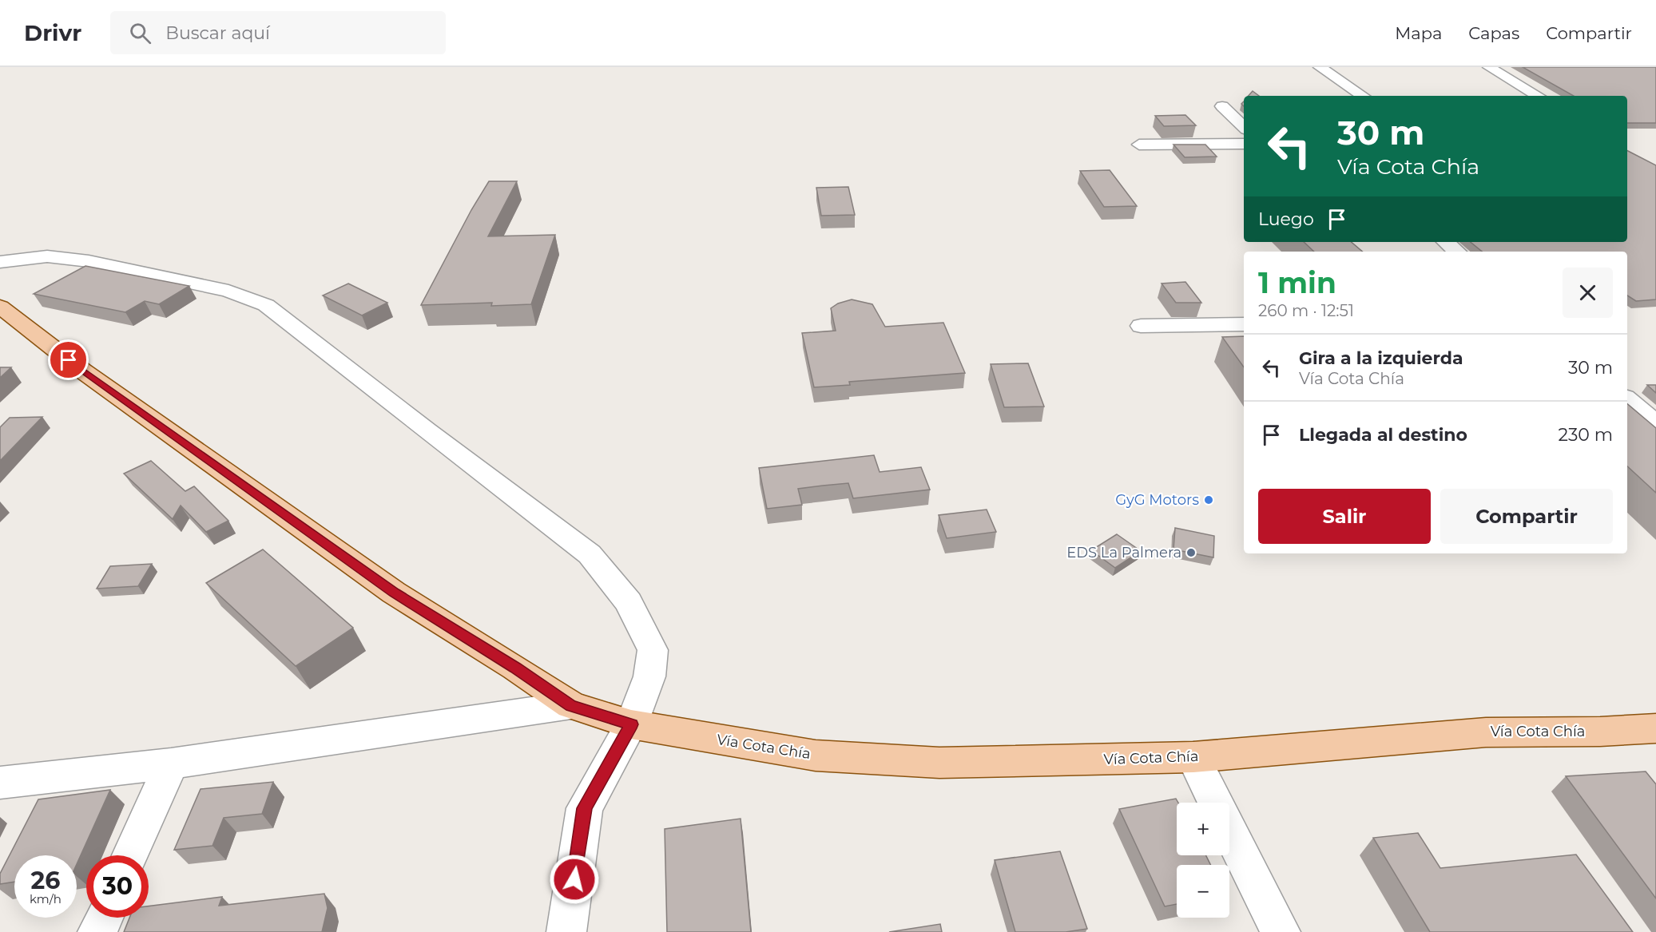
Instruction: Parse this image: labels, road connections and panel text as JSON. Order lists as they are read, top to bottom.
{
  "streets": {
    "main road": ["Vía Cota Chía"]
  },
  "places": ["GyG Motors", "EDS La Palmera"],
  "page": {
    "header": "Drivr",
    "search": "Buscar aquí",
    "nav": ["Mapa", "Capas", "Compartir"],
    "turn": ["30 m", "Vía Cota Chía"],
    "then": "Luego",
    "heading": ["1 min", "260 m · 12:51"],
    "list": [
      {
        "name": "Gira a la izquierda",
        "note": "Vía Cota Chía",
        "value": "30 m"
      },
      {
        "name": "Llegada al destino",
        "value": "230 m"
      }
    ],
    "buttons": ["Salir", "Compartir"],
    "map_buttons": ["+", "−"],
    "speed": "26 km/h",
    "limit": "30"
  }
}
